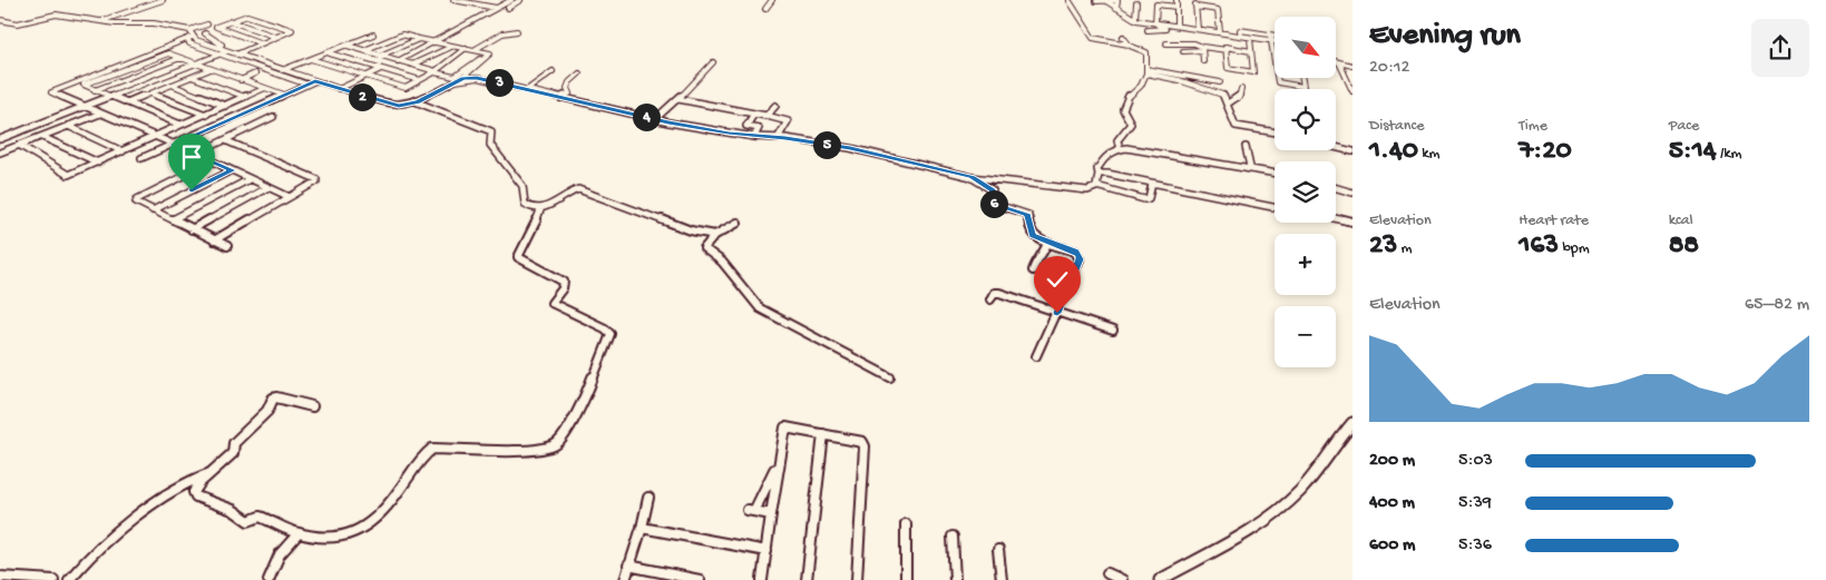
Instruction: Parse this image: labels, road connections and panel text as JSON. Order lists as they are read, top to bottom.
{
  "north": "bottom right",
  "page": {
    "heading": ["Evening run", "20:12"],
    "map_buttons": ["+", "−"],
    "pins": [
      "3",
      "2",
      "4",
      "5",
      "6"
    ],
    "stats": [
      ["Distance", "1.40 km"],
      ["Time", "7:20"],
      ["Pace", "5:14 /km"],
      ["Elevation", "23 m"],
      ["Heart rate", "163 bpm"],
      ["kcal", "88"]
    ],
    "chart": ["Elevation", "65–82 m"],
    "list": [
      {
        "name": "200 m",
        "note": "5:03"
      },
      {
        "name": "400 m",
        "note": "5:39"
      },
      {
        "name": "600 m",
        "note": "5:36"
      }
    ]
  }
}
